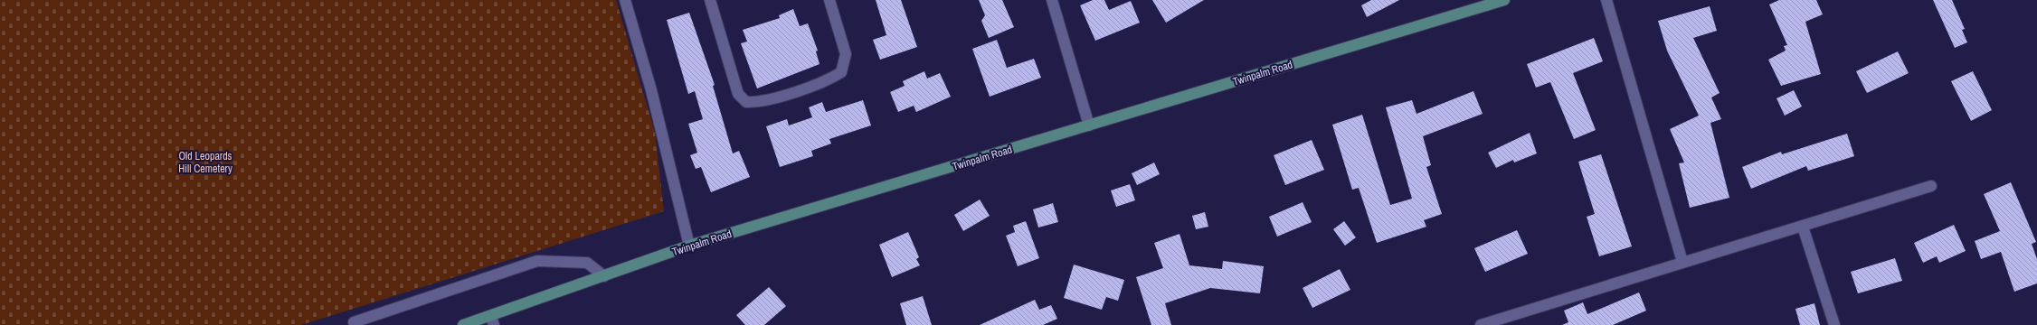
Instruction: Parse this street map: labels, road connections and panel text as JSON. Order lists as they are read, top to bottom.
{
  "streets": {
    "main road": ["Twinpalm Road"]
  },
  "parks": ["Old Leopards Hill Cemetery"]
}
